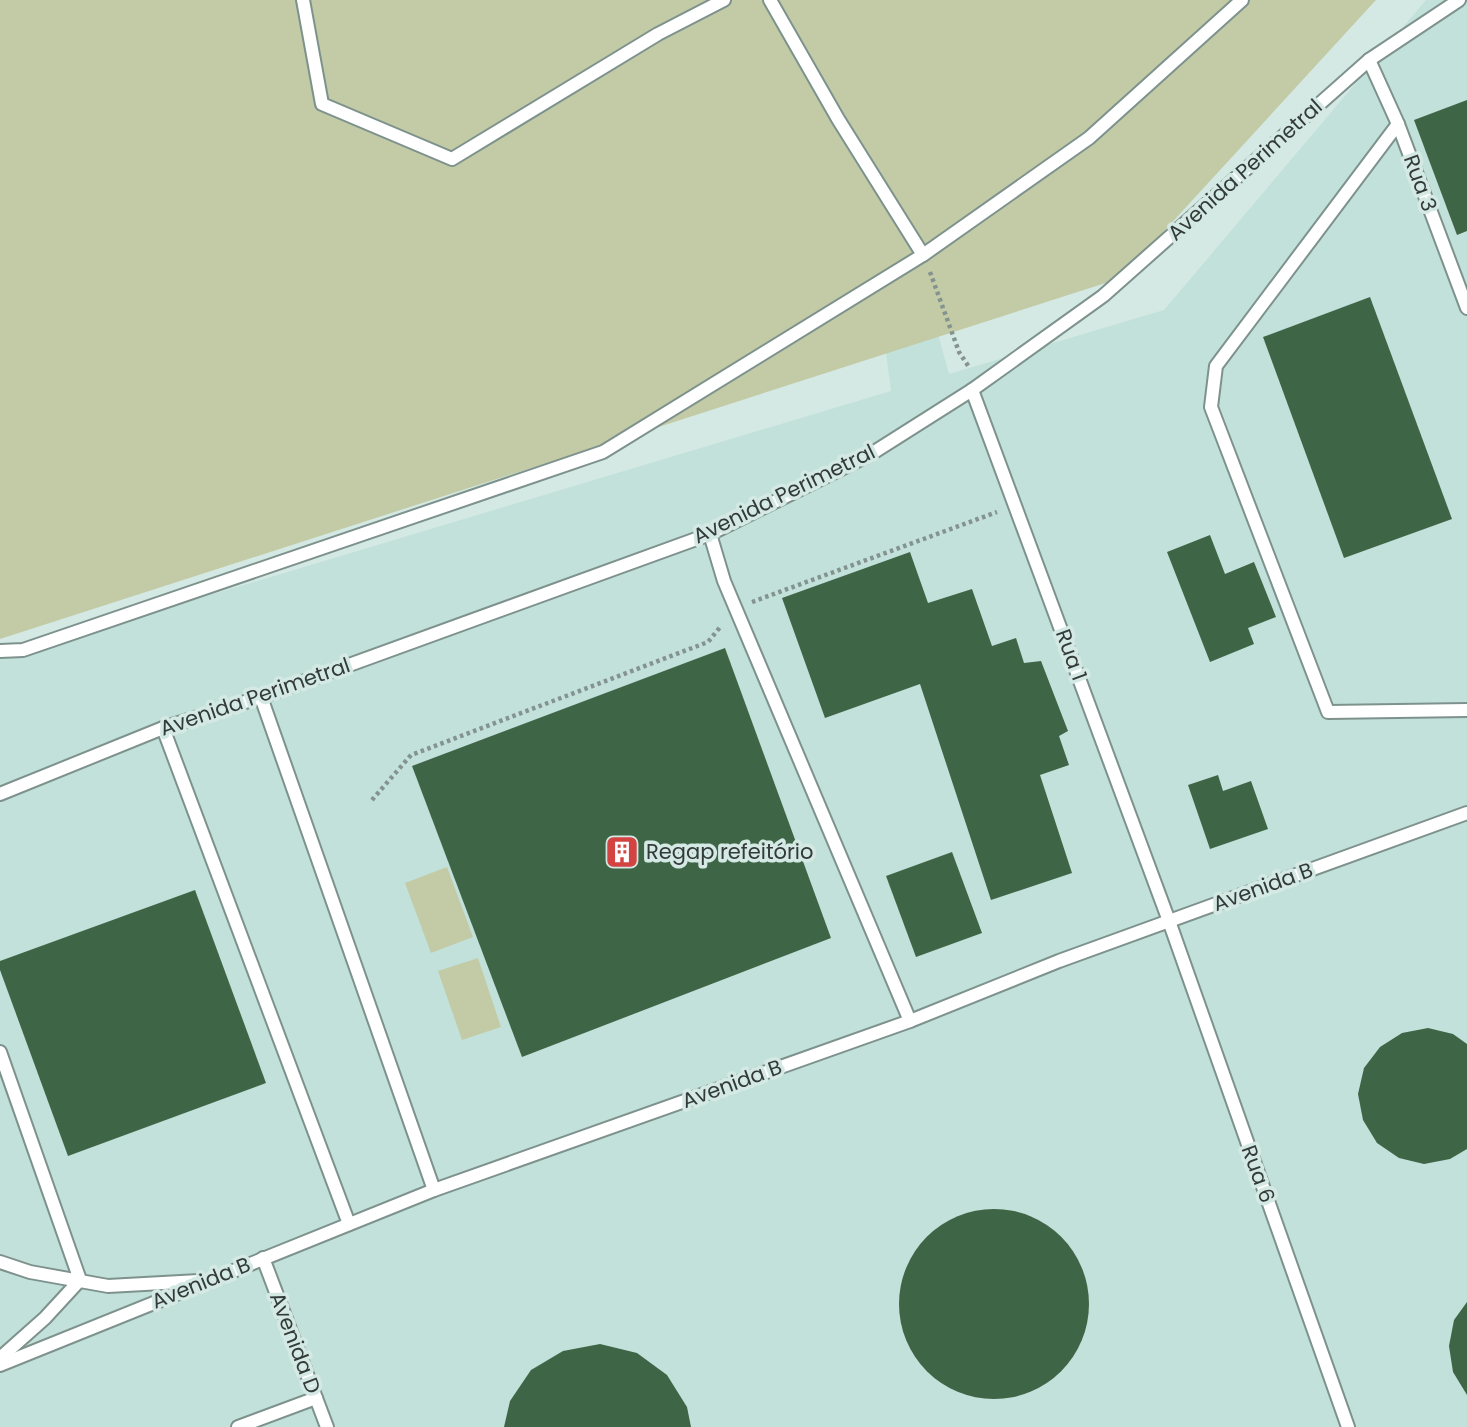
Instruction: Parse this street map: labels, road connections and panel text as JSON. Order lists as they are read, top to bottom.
{
  "streets": {
    "lane": [
      "Avenida Perimetral",
      "Rua 3",
      "Rua 1",
      "Avenida B",
      "Rua 6",
      "Avenida D"
    ]
  },
  "crossings": [
    ["Avenida Perimetral", "Rua 3"],
    ["Avenida Perimetral", "Rua 1"],
    ["Rua 1", "Avenida B"],
    ["Rua 1", "Rua 6"],
    ["Avenida B", "Rua 6"],
    ["Avenida B", "Avenida D"]
  ],
  "places": {
    "building": ["Regap refeitório"]
  }
}
